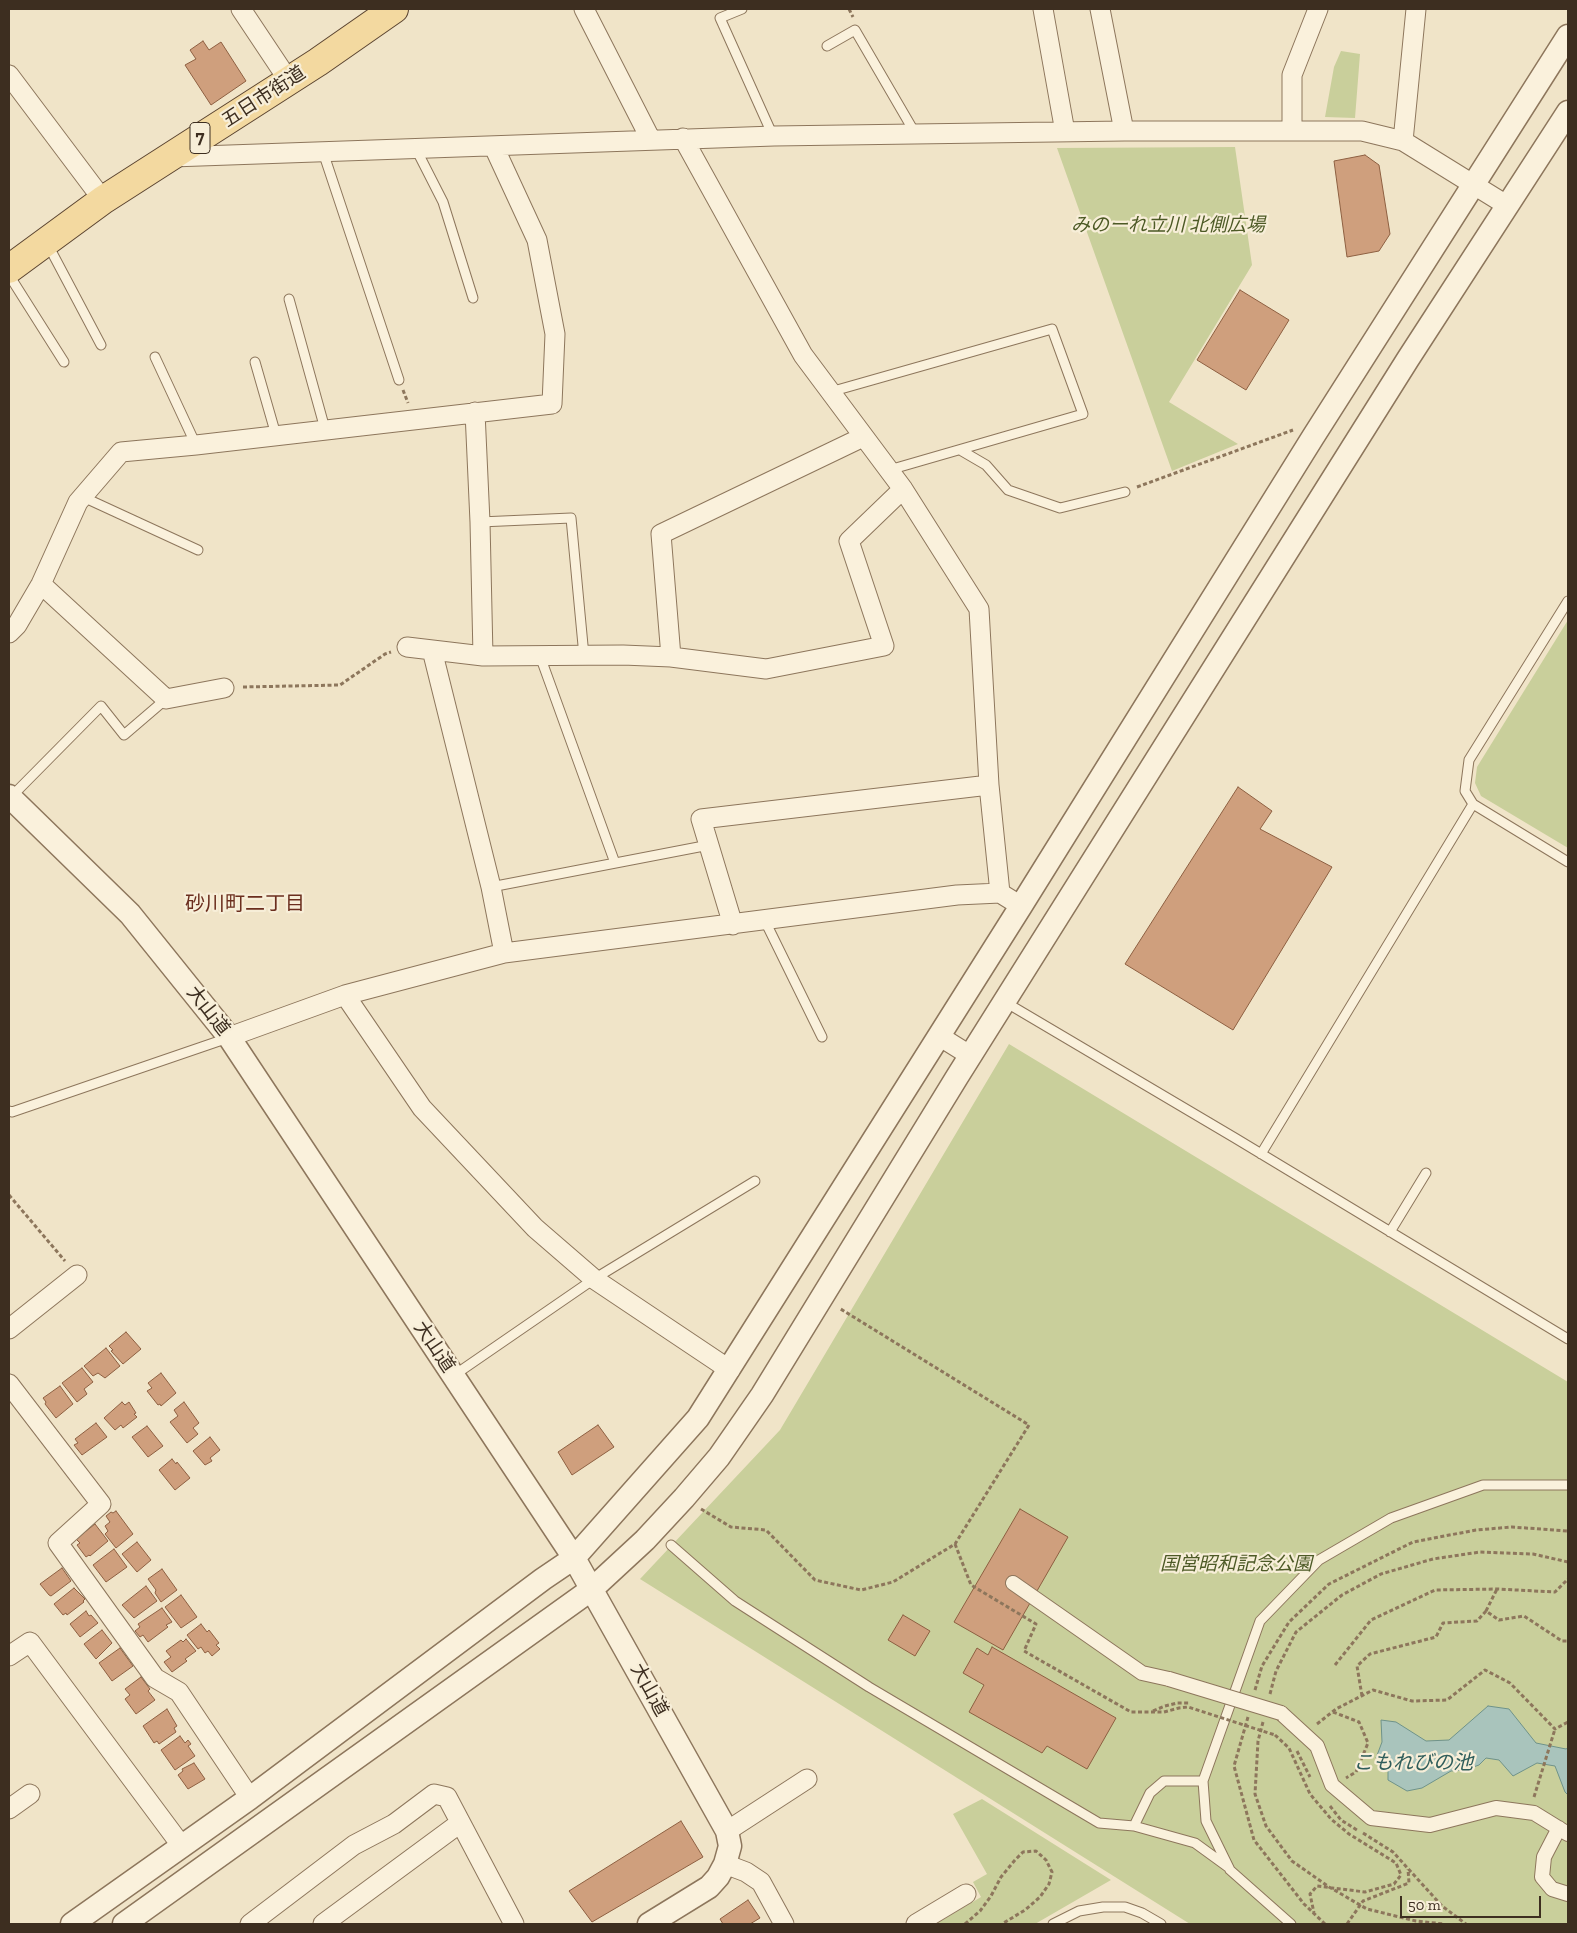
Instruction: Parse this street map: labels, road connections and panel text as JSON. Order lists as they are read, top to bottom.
{
  "streets": {
    "main road": ["五日市街道", "7"],
    "street": ["大山道"]
  },
  "districts": ["砂川町二丁目"],
  "water": ["こもれびの池"],
  "parks": ["みのーれ立川 北側広場", "国営昭和記念公園"],
  "scale_bar": "50 m"
}
